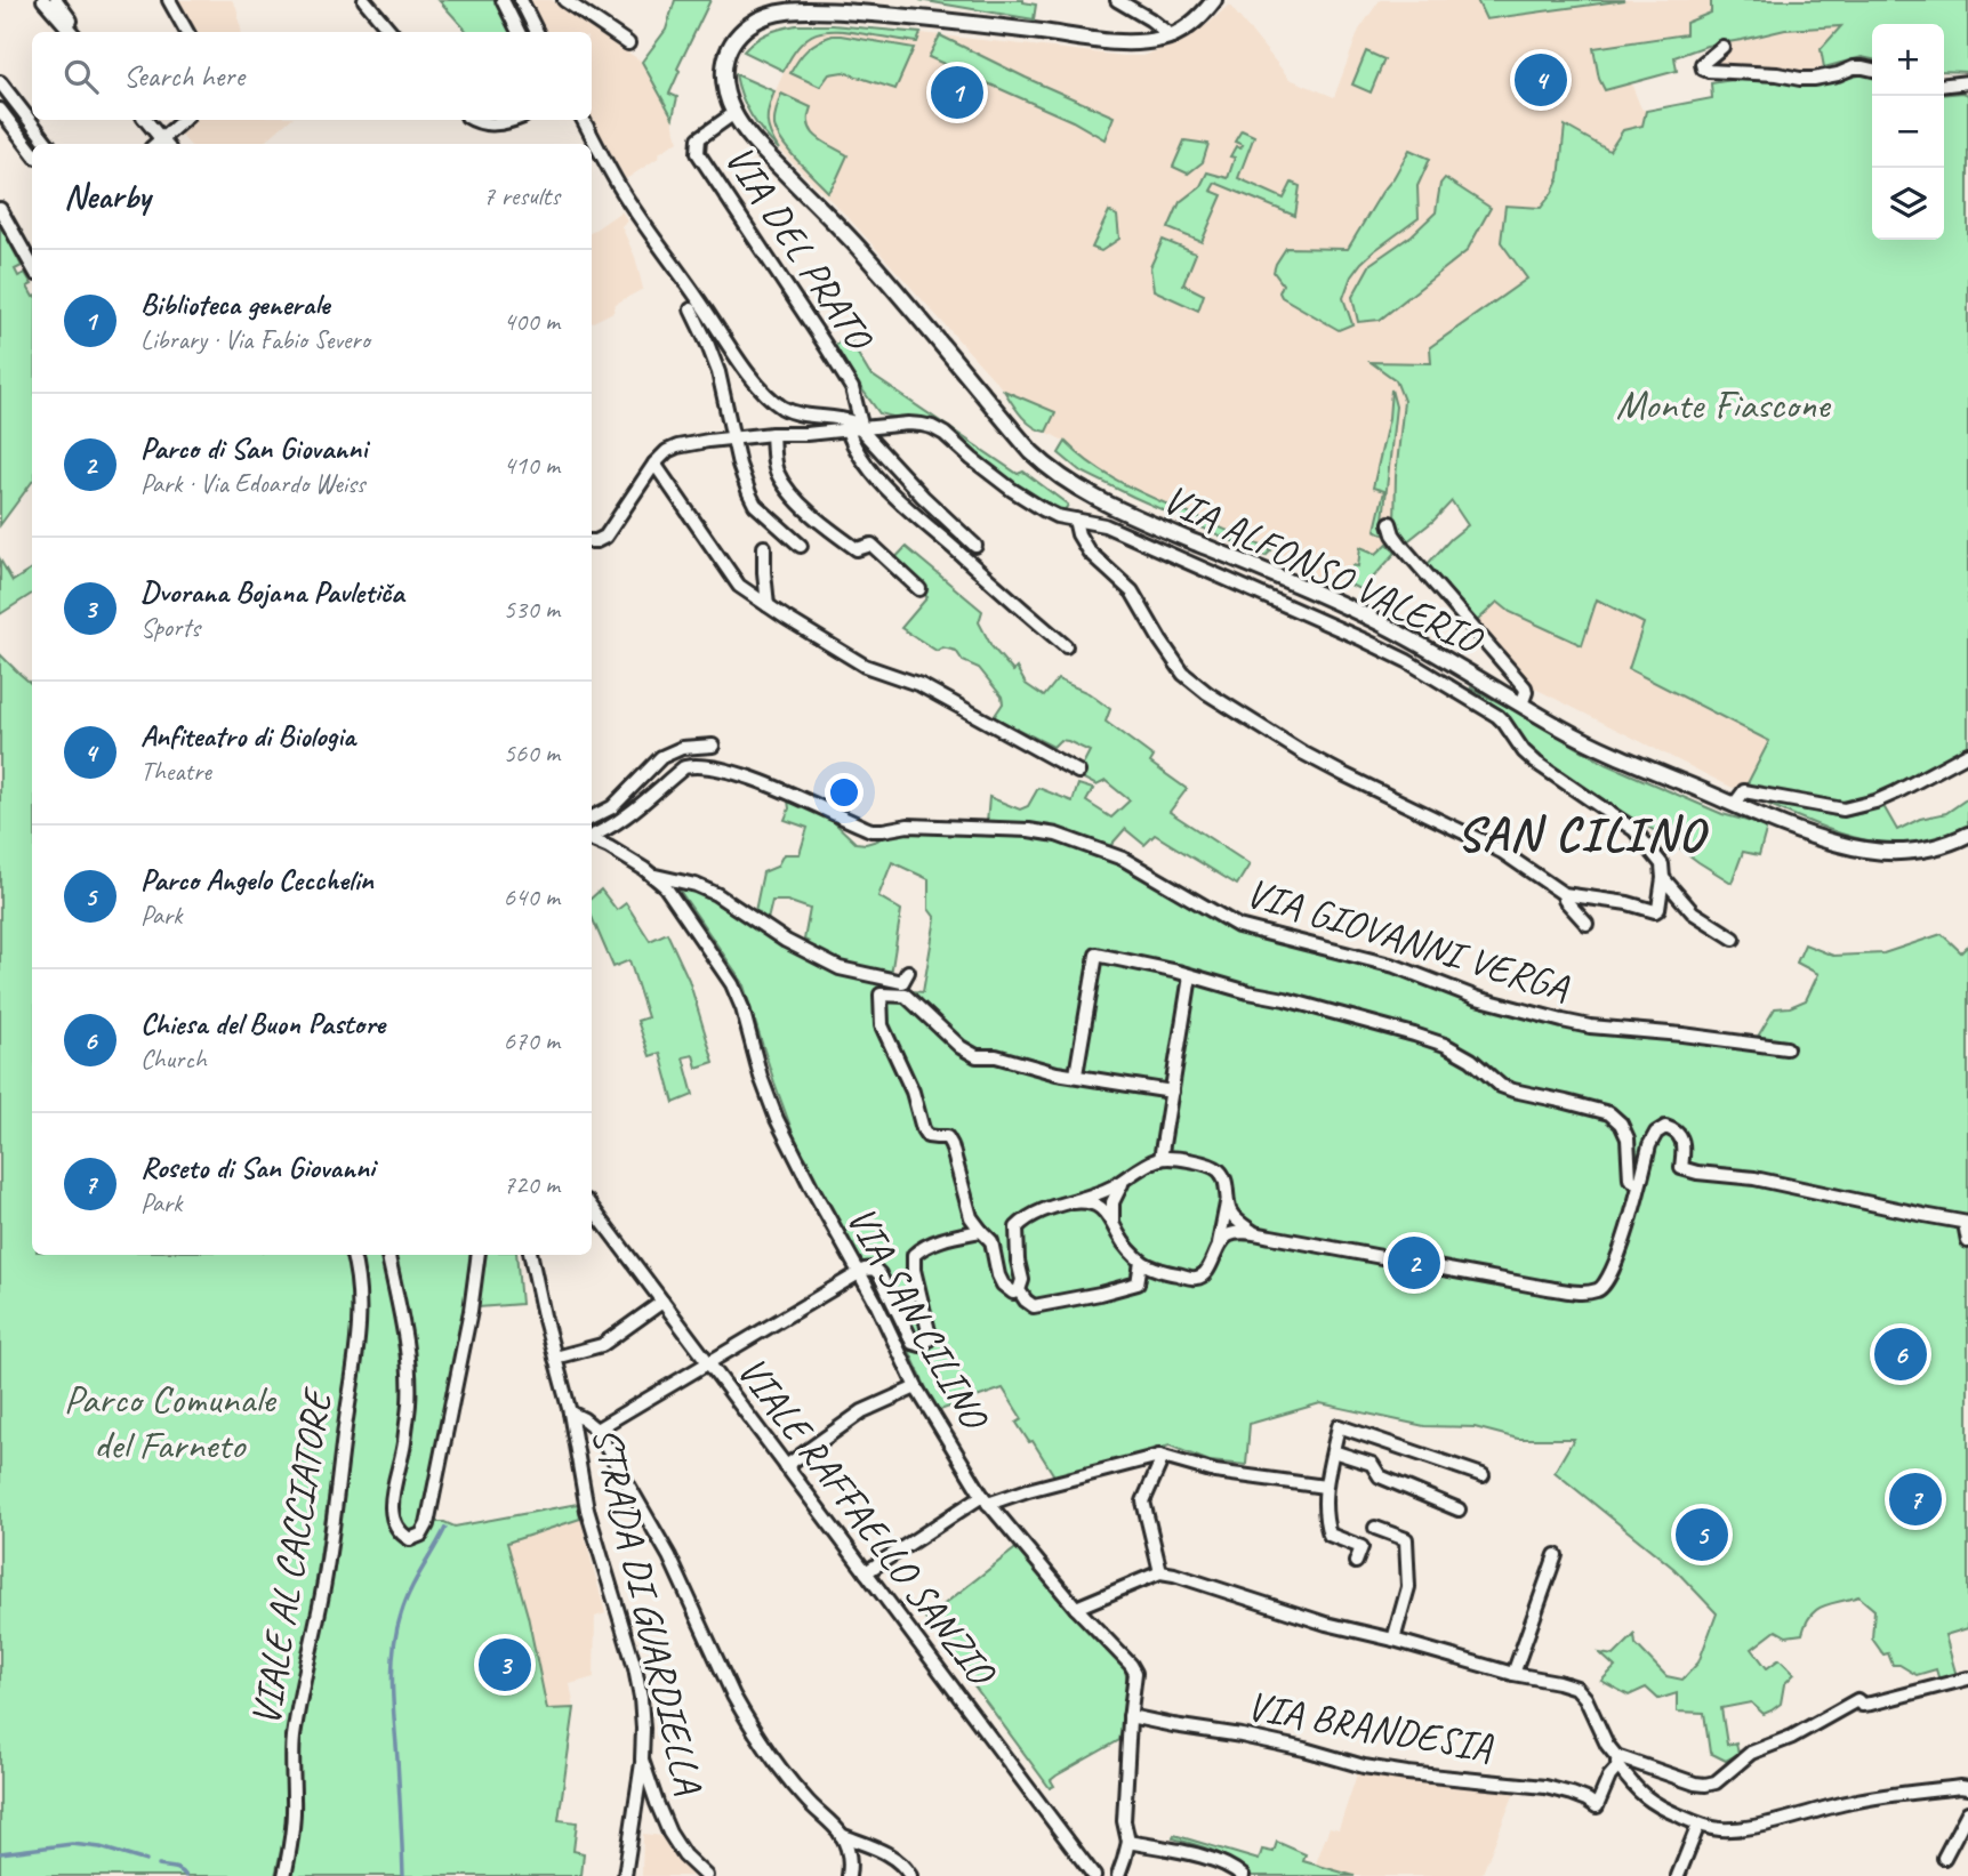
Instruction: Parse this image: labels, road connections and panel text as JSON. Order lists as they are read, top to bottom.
{
  "streets": {
    "main road": ["VIA ALFONSO VALERIO"],
    "street": [
      "VIA DEL PRATO",
      "VIA GIOVANNI VERGA",
      "VIA SAN CILINO",
      "VIALE RAFFAELLO SANZIO",
      "VIALE AL CACCIATORE",
      "STRADA DI GUARDIELLA",
      "VIA BRANDESIA"
    ]
  },
  "crossings": [
    ["VIA DEL PRATO", "VIA ALFONSO VALERIO"],
    ["VIA SAN CILINO", "VIA BRANDESIA"]
  ],
  "districts": ["SAN CILINO"],
  "parks": ["Monte Fiascone", "Parco Comunale del Farneto"],
  "page": {
    "map_buttons": ["+", "−"],
    "search": "Search here",
    "pins": [
      "4",
      "1",
      "2",
      "6",
      "7",
      "5",
      "3"
    ],
    "heading": ["Nearby", "7 results"],
    "list": [
      {
        "mark": "1",
        "name": "Biblioteca generale",
        "note": "Library · Via Fabio Severo",
        "value": "400 m"
      },
      {
        "mark": "2",
        "name": "Parco di San Giovanni",
        "note": "Park · Via Edoardo Weiss",
        "value": "410 m"
      },
      {
        "mark": "3",
        "name": "Dvorana Bojana Pavletiča",
        "note": "Sports",
        "value": "530 m"
      },
      {
        "mark": "4",
        "name": "Anfiteatro di Biologia",
        "note": "Theatre",
        "value": "560 m"
      },
      {
        "mark": "5",
        "name": "Parco Angelo Cecchelin",
        "note": "Park",
        "value": "640 m"
      },
      {
        "mark": "6",
        "name": "Chiesa del Buon Pastore",
        "note": "Church",
        "value": "670 m"
      },
      {
        "mark": "7",
        "name": "Roseto di San Giovanni",
        "note": "Park",
        "value": "720 m"
      }
    ]
  }
}
